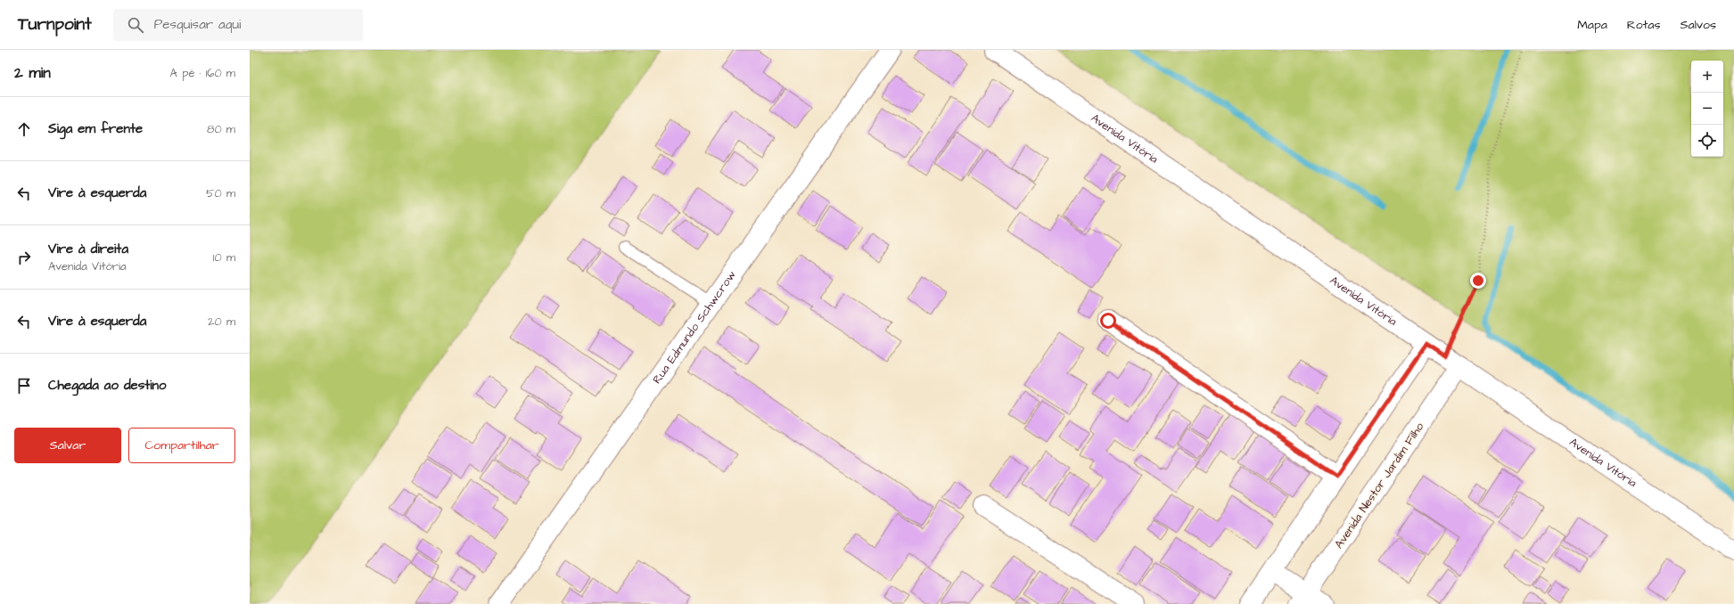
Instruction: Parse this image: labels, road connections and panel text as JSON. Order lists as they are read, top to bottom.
{
  "streets": {
    "street": ["Avenida Vitória", "Rua Edmundo Schwcrow", "Avenida Nestor Jardim Filho"]
  },
  "crossings": [
    ["Avenida Vitória", "Avenida Nestor Jardim Filho"]
  ],
  "page": {
    "header": "Turnpoint",
    "search": "Pesquisar aqui",
    "nav": ["Mapa", "Rotas", "Salvos"],
    "heading": ["2 min", "A pé · 160 m"],
    "map_buttons": ["+", "−"],
    "list": [
      ["Siga em frente", "80 m"],
      ["Vire à esquerda", "50 m"],
      ["Vire à direita", "Avenida Vitória", "10 m"],
      ["Vire à esquerda", "20 m"],
      "Chegada ao destino"
    ],
    "buttons": ["Salvar", "Compartilhar"]
  }
}
